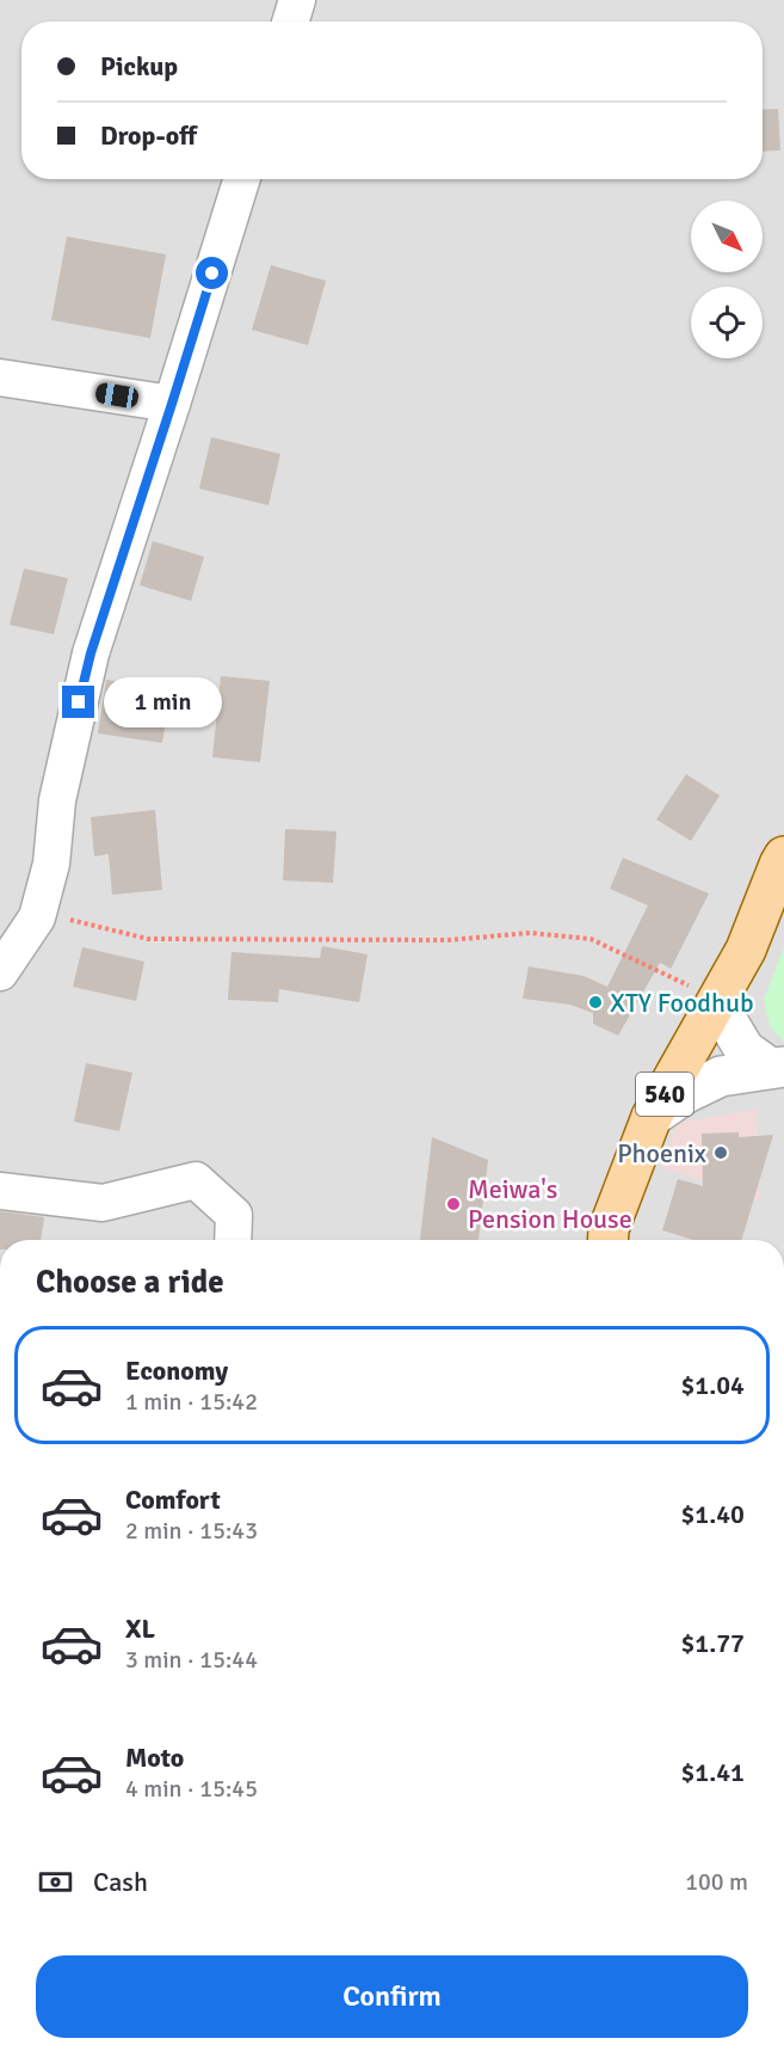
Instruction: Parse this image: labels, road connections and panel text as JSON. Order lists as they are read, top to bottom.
{
  "streets": {
    "main road": ["540"]
  },
  "places": ["XTY Foodhub", "Phoenix", "Meiwa's Pension House"],
  "north": "bottom right",
  "page": {
    "banner": ["Pickup", "Drop-off"],
    "bubble": "1 min",
    "heading": "Choose a ride",
    "list": [
      {
        "name": "Economy",
        "note": "1 min · 15:42",
        "value": "$1.04"
      },
      {
        "name": "Comfort",
        "note": "2 min · 15:43",
        "value": "$1.40"
      },
      {
        "name": "XL",
        "note": "3 min · 15:44",
        "value": "$1.77"
      },
      {
        "name": "Moto",
        "note": "4 min · 15:45",
        "value": "$1.41"
      }
    ],
    "pay": ["Cash", "100 m"],
    "buttons": "Confirm"
  }
}
